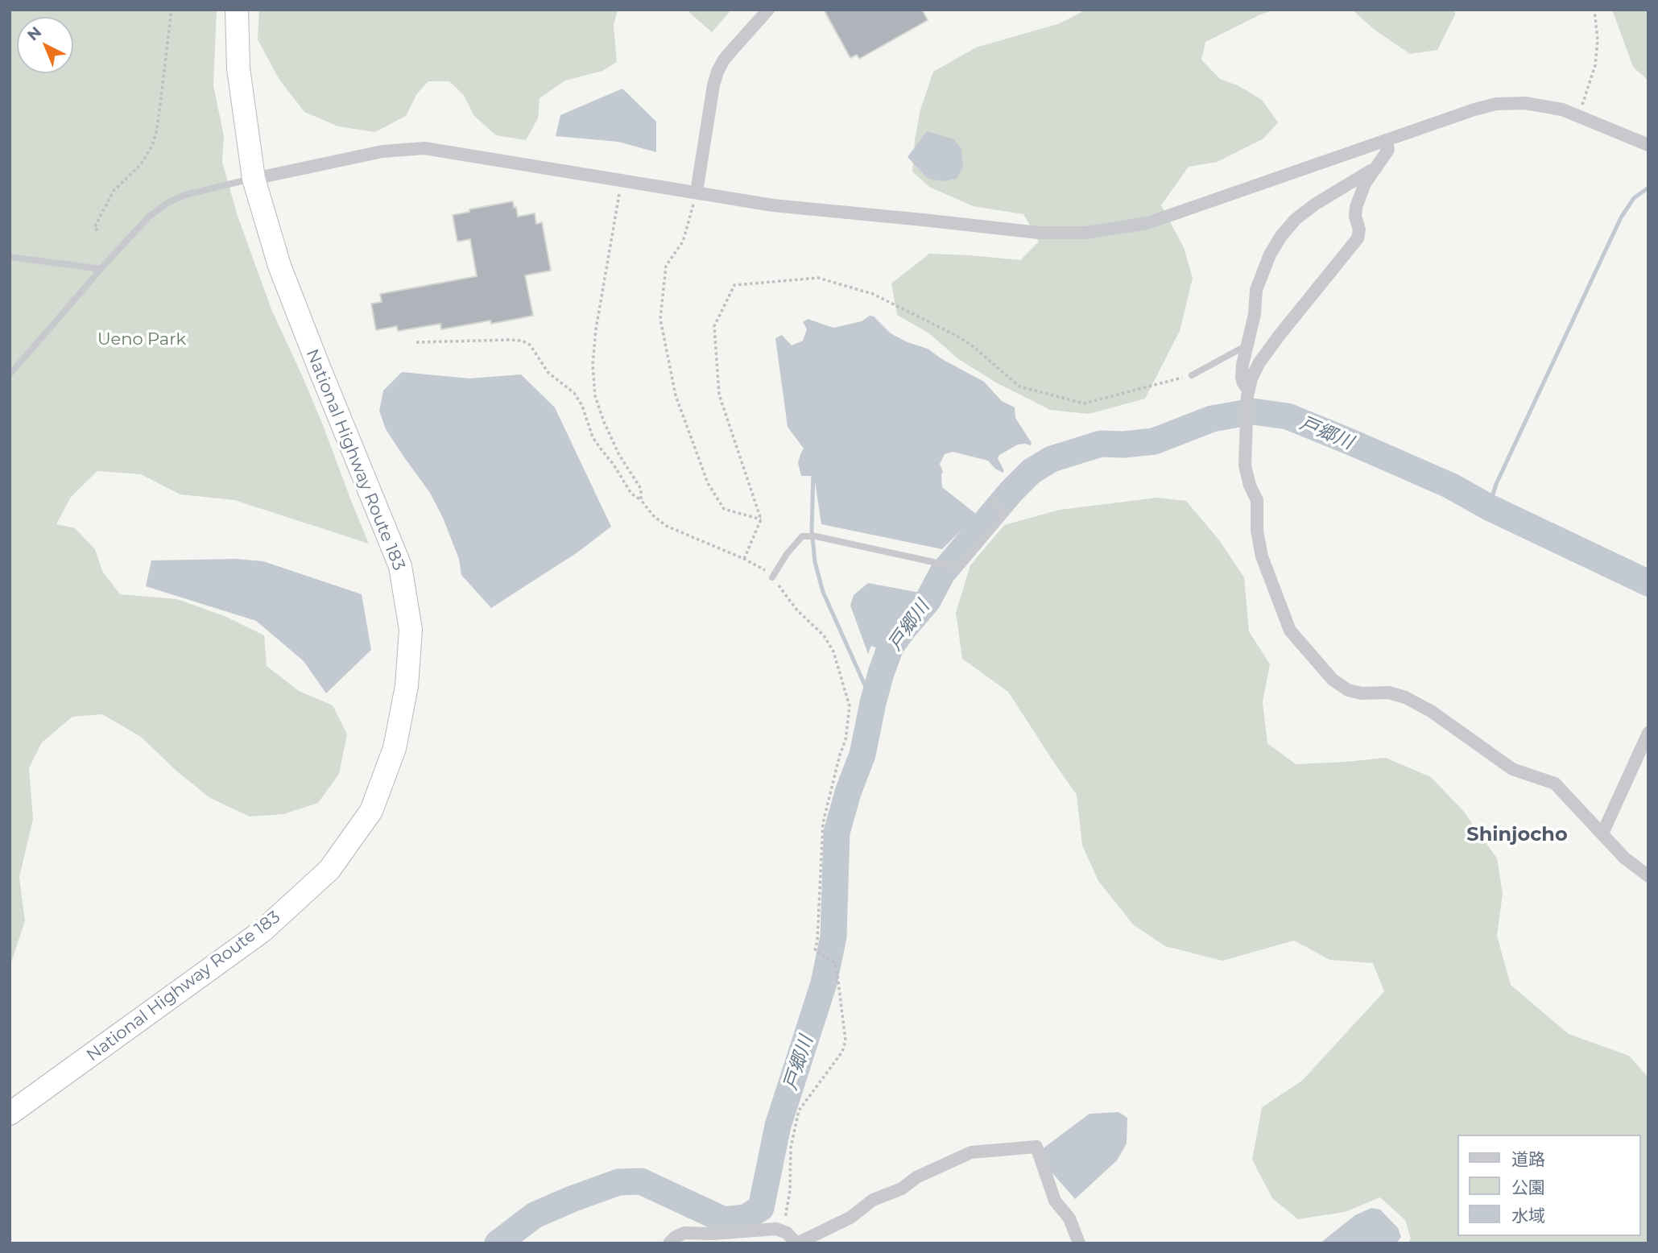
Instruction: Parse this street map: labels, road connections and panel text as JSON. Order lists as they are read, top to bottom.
{
  "streets": {
    "highway": ["National Highway Route 183"]
  },
  "districts": ["Shinjocho"],
  "water": ["戸郷川"],
  "parks": ["Ueno Park"],
  "legend": ["道路", "公園", "水域"],
  "north": "top left"
}
